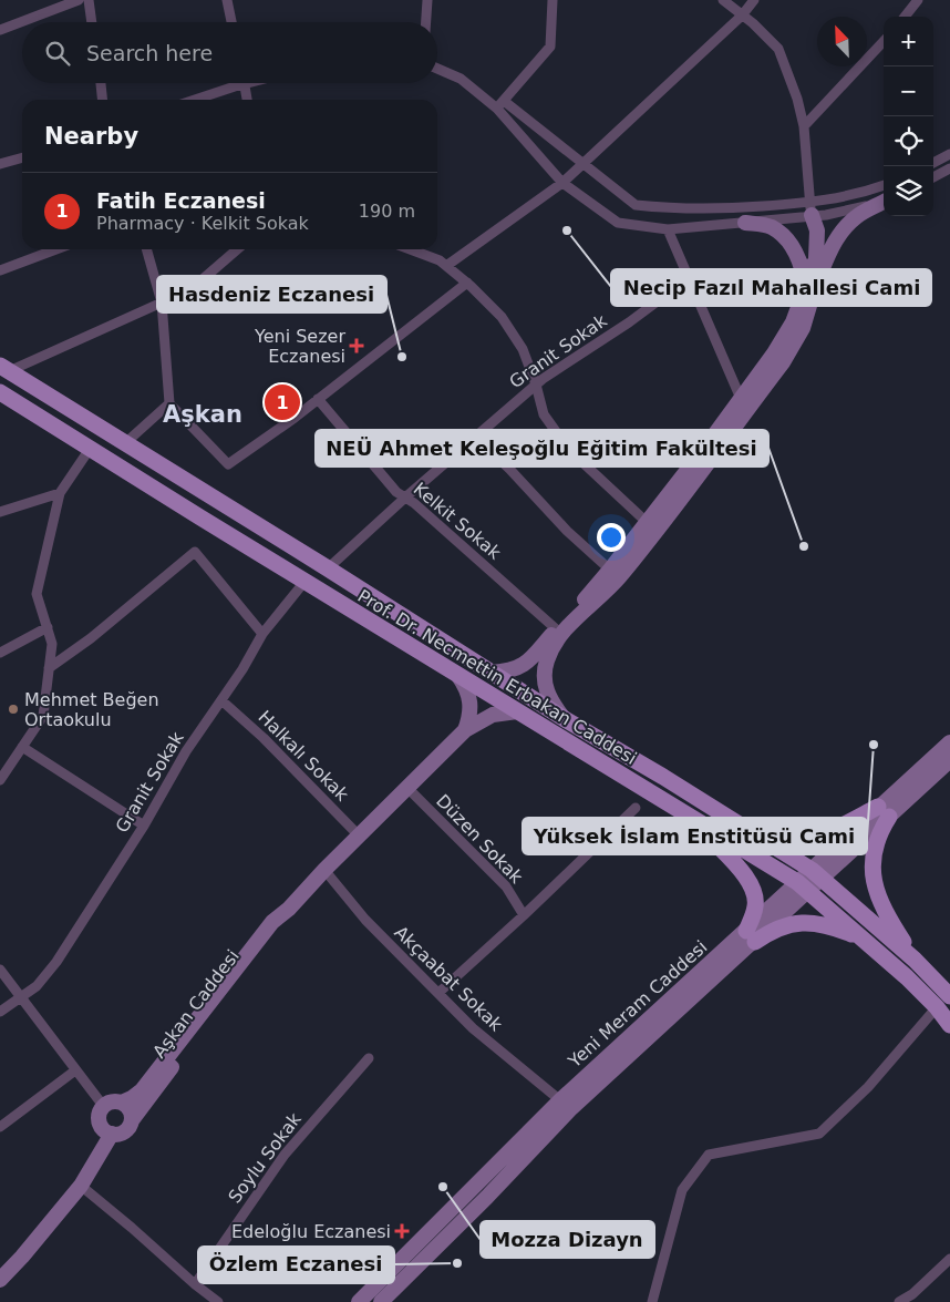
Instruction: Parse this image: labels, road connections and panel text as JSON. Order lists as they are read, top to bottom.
{
  "streets": {
    "main road": ["Prof. Dr. Necmettin Erbakan Caddesi"],
    "street": [
      "Granit Sokak",
      "Kelkit Sokak",
      "Halkalı Sokak",
      "Düzen Sokak",
      "Akçaabat Sokak",
      "Aşkan Caddesi",
      "Yeni Meram Caddesi",
      "Soylu Sokak"
    ]
  },
  "crossings": [
    ["Granit Sokak", "Kelkit Sokak"],
    ["Granit Sokak", "Prof. Dr. Necmettin Erbakan Caddesi"],
    ["Granit Sokak", "Halkalı Sokak"],
    ["Prof. Dr. Necmettin Erbakan Caddesi", "Aşkan Caddesi"],
    ["Prof. Dr. Necmettin Erbakan Caddesi", "Yeni Meram Caddesi"],
    ["Halkalı Sokak", "Aşkan Caddesi"],
    ["Düzen Sokak", "Aşkan Caddesi"],
    ["Akçaabat Sokak", "Aşkan Caddesi"],
    ["Akçaabat Sokak", "Yeni Meram Caddesi"]
  ],
  "districts": ["Aşkan"],
  "places": {
    "other": [
      "Necip Fazıl Mahallesi Cami",
      "Hasdeniz Eczanesi",
      "NEÜ Ahmet Keleşoğlu Eğitim Fakültesi",
      "Mehmet Beğen Ortaokulu",
      "Yüksek İslam Enstitüsü Cami",
      "Mozza Dizayn",
      "Özlem Eczanesi"
    ],
    "health": ["Yeni Sezer Eczanesi", "Edeloğlu Eczanesi"]
  },
  "north": "top left",
  "page": {
    "map_buttons": ["+", "−"],
    "search": "Search here",
    "heading": "Nearby",
    "list": [
      {
        "mark": "1",
        "name": "Fatih Eczanesi",
        "note": "Pharmacy · Kelkit Sokak",
        "value": "190 m"
      }
    ],
    "pins": "1"
  }
}
